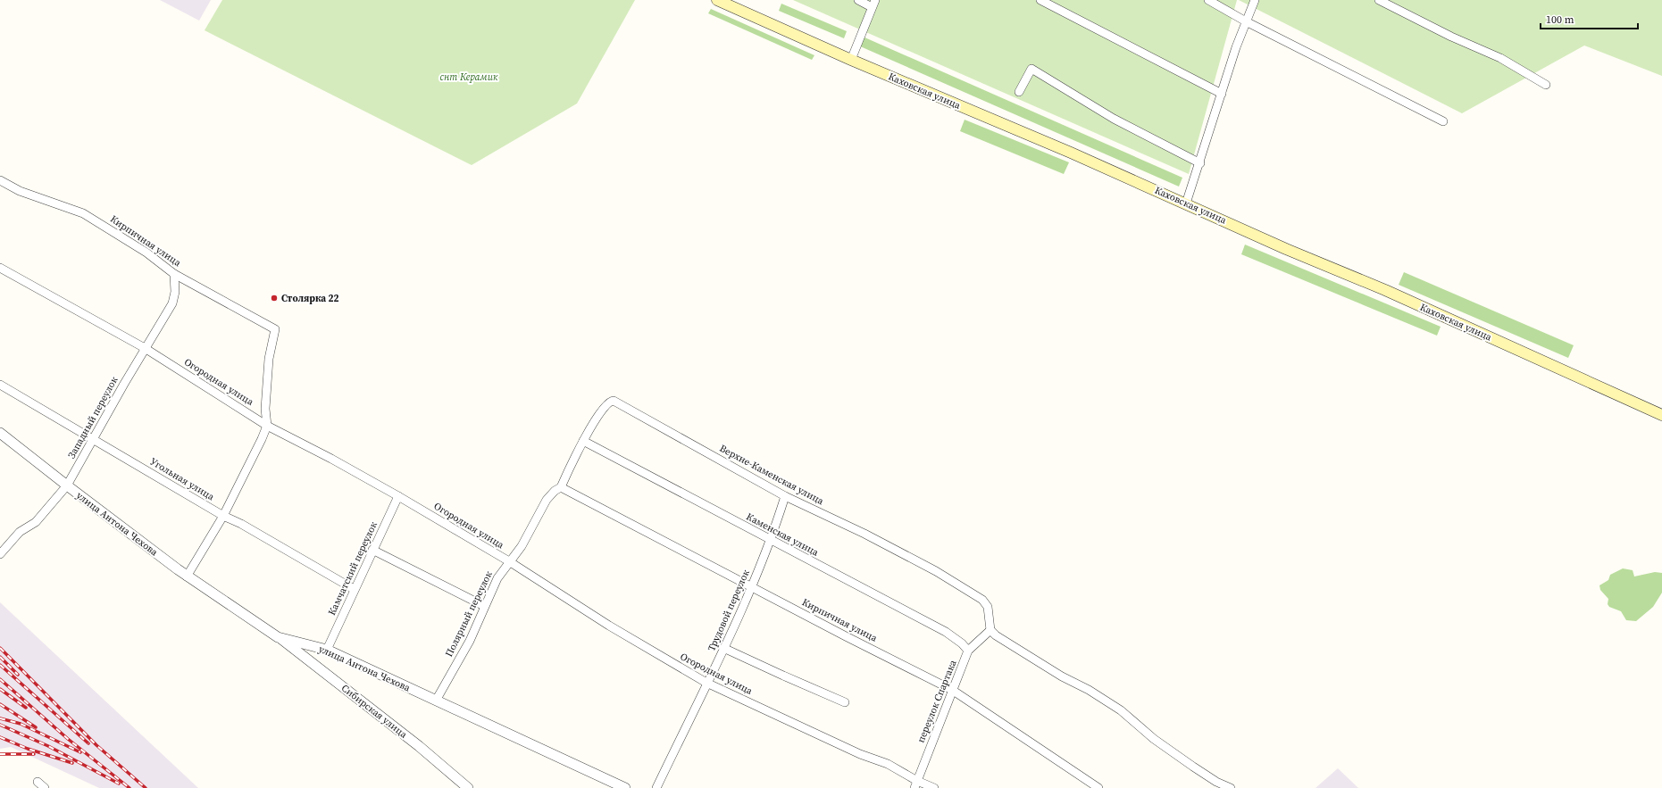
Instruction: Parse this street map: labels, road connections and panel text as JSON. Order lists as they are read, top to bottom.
{
  "streets": {
    "main road": ["Каховская улица"],
    "street": [
      "Кирпичная улица",
      "Огородная улица",
      "Западный переулок",
      "Верхне-Каменская улица",
      "Угольная улица",
      "улица Антона Чехова",
      "Каменская улица",
      "Камчатский переулок",
      "Трудовой переулок",
      "Полярный переулок",
      "переулок Спартака",
      "Сибирская улица"
    ]
  },
  "crossings": [
    ["Кирпичная улица", "Огородная улица"],
    ["Кирпичная улица", "Западный переулок"],
    ["Кирпичная улица", "Верхне-Каменская улица"],
    ["Кирпичная улица", "Трудовой переулок"],
    ["Кирпичная улица", "Полярный переулок"],
    ["Кирпичная улица", "переулок Спартака"],
    ["Огородная улица", "Западный переулок"],
    ["Огородная улица", "Камчатский переулок"],
    ["Огородная улица", "Трудовой переулок"],
    ["Огородная улица", "Полярный переулок"],
    ["Огородная улица", "переулок Спартака"],
    ["Западный переулок", "Угольная улица"],
    ["Западный переулок", "улица Антона Чехова"],
    ["Верхне-Каменская улица", "Каменская улица"],
    ["Верхне-Каменская улица", "Трудовой переулок"],
    ["Верхне-Каменская улица", "Полярный переулок"],
    ["Верхне-Каменская улица", "переулок Спартака"],
    ["Угольная улица", "Камчатский переулок"],
    ["улица Антона Чехова", "Камчатский переулок"],
    ["улица Антона Чехова", "Полярный переулок"],
    ["улица Антона Чехова", "Сибирская улица"],
    ["Каменская улица", "Трудовой переулок"],
    ["Каменская улица", "переулок Спартака"]
  ],
  "parks": ["снт Керамик"],
  "places": ["Столярка 22"],
  "scale_bar": "100 m"
}
